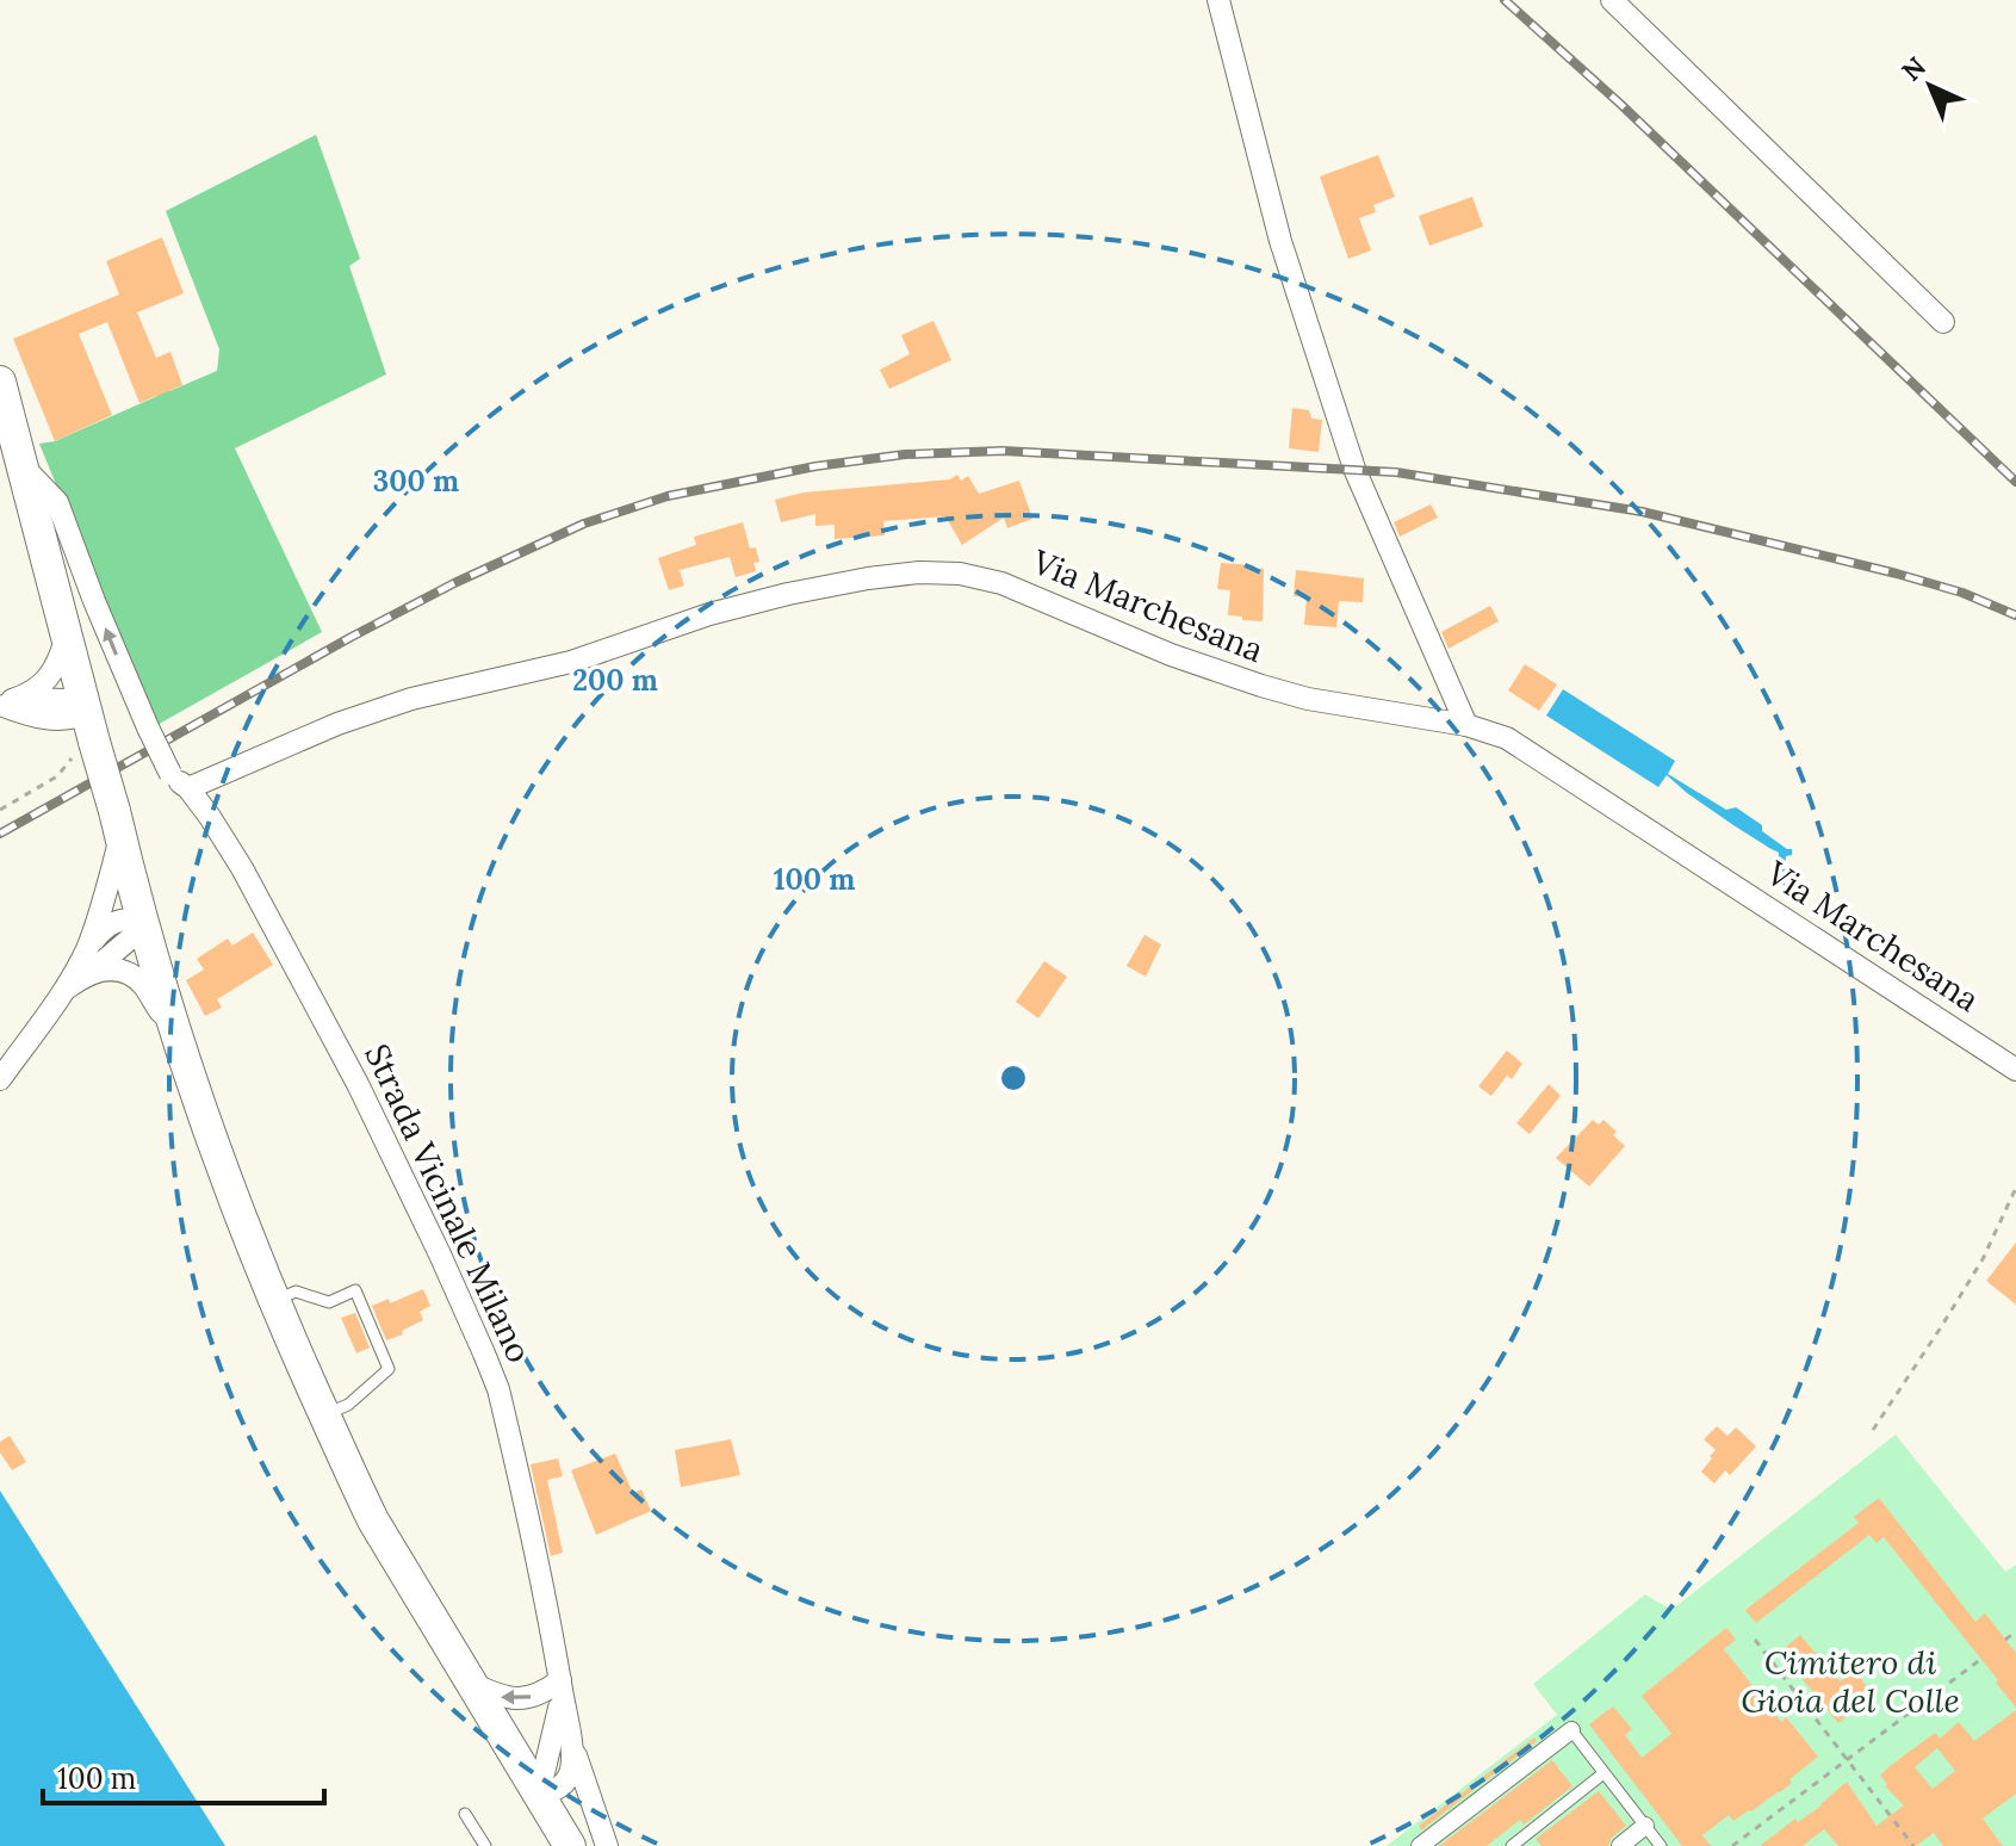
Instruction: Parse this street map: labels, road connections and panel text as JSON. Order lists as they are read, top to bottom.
{
  "streets": {
    "street": ["Via Marchesana", "Strada Vicinale Milano"]
  },
  "crossings": [
    ["Via Marchesana", "Strada Vicinale Milano"]
  ],
  "parks": ["Cimitero di Gioia del Colle"],
  "scale_bar": "100 m",
  "north": "top left",
  "rings": ["300 m", "200 m", "100 m"]
}
